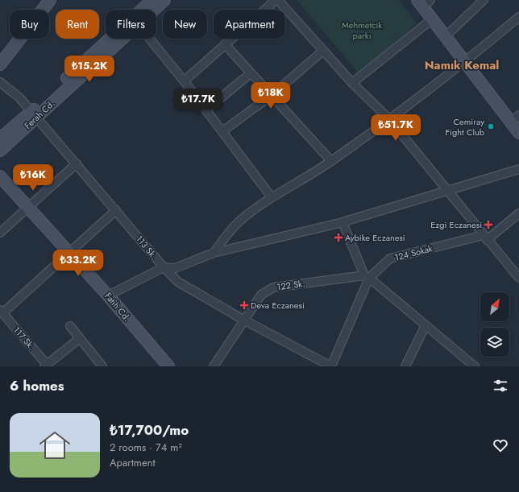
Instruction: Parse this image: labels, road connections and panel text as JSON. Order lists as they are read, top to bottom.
{
  "streets": {
    "street": [
      "Ferah Cd.",
      "113 Sk.",
      "124 Sokak",
      "122 Sk.",
      "Fatih Cd.",
      "117 Sk."
    ]
  },
  "crossings": [
    ["Ferah Cd.", "113 Sk."],
    ["113 Sk.", "124 Sokak"],
    ["113 Sk.", "122 Sk."],
    ["124 Sokak", "122 Sk."]
  ],
  "districts": ["Namık Kemal"],
  "parks": ["Mehmetcik parkı"],
  "places": {
    "other": ["Cemiray Fight Club"],
    "health": ["Ezgi Eczanesi", "Aybike Eczanesi", "Deva Eczanesi"]
  },
  "north": "top right",
  "page": {
    "chip": [
      "Buy",
      "Rent",
      "Filters",
      "New",
      "Apartment"
    ],
    "price": [
      "₺15.2K",
      "₺18K",
      "₺17.7K",
      "₺51.7K",
      "₺16K",
      "₺33.2K"
    ],
    "heading": "6 homes",
    "list": [
      {
        "name": "₺17,700/mo",
        "note": "2 rooms · 74 m² · Apartment"
      }
    ]
  }
}
